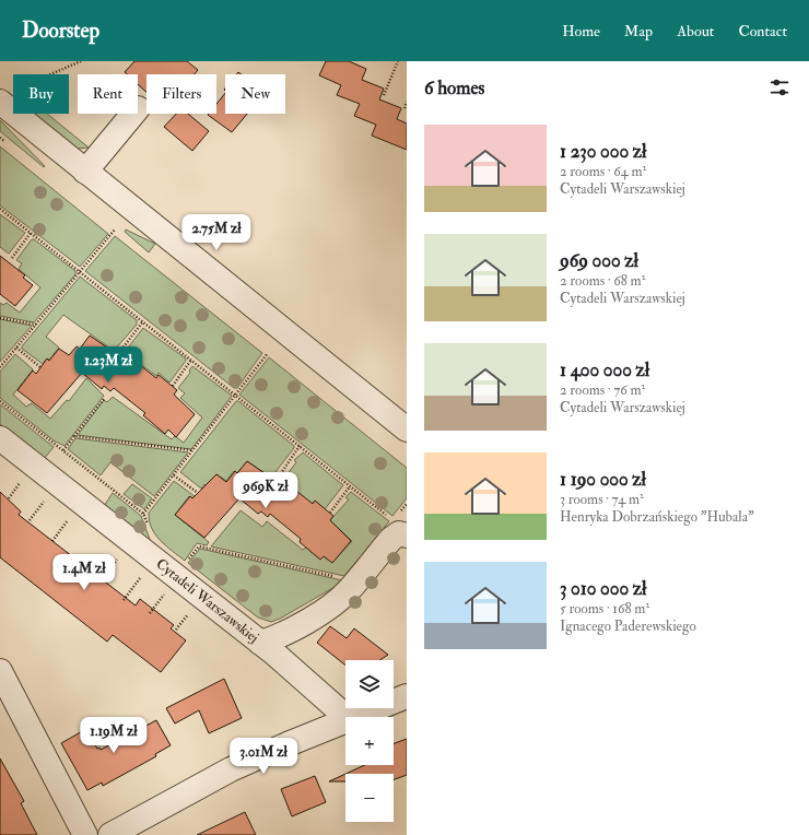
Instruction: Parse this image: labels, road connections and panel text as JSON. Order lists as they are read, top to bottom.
{
  "streets": {
    "street": ["Cytadeli Warszawskiej"]
  },
  "page": {
    "header": "Doorstep",
    "nav": [
      "Home",
      "Map",
      "About",
      "Contact"
    ],
    "heading": "6 homes",
    "chip": [
      "Buy",
      "Rent",
      "Filters",
      "New"
    ],
    "list": [
      {
        "name": "1 230 000 zł",
        "note": "2 rooms · 64 m² · Cytadeli Warszawskiej"
      },
      {
        "name": "969 000 zł",
        "note": "2 rooms · 68 m² · Cytadeli Warszawskiej"
      },
      {
        "name": "1 400 000 zł",
        "note": "2 rooms · 76 m² · Cytadeli Warszawskiej"
      },
      {
        "name": "1 190 000 zł",
        "note": "3 rooms · 74 m² · Henryka Dobrzańskiego \"Hubala\""
      },
      {
        "name": "3 010 000 zł",
        "note": "5 rooms · 168 m² · Ignacego Paderewskiego"
      }
    ],
    "price": [
      "2.75M zł",
      "1.23M zł",
      "969K zł",
      "1.4M zł",
      "1.19M zł",
      "3.01M zł"
    ],
    "map_buttons": ["+", "−"]
  }
}
